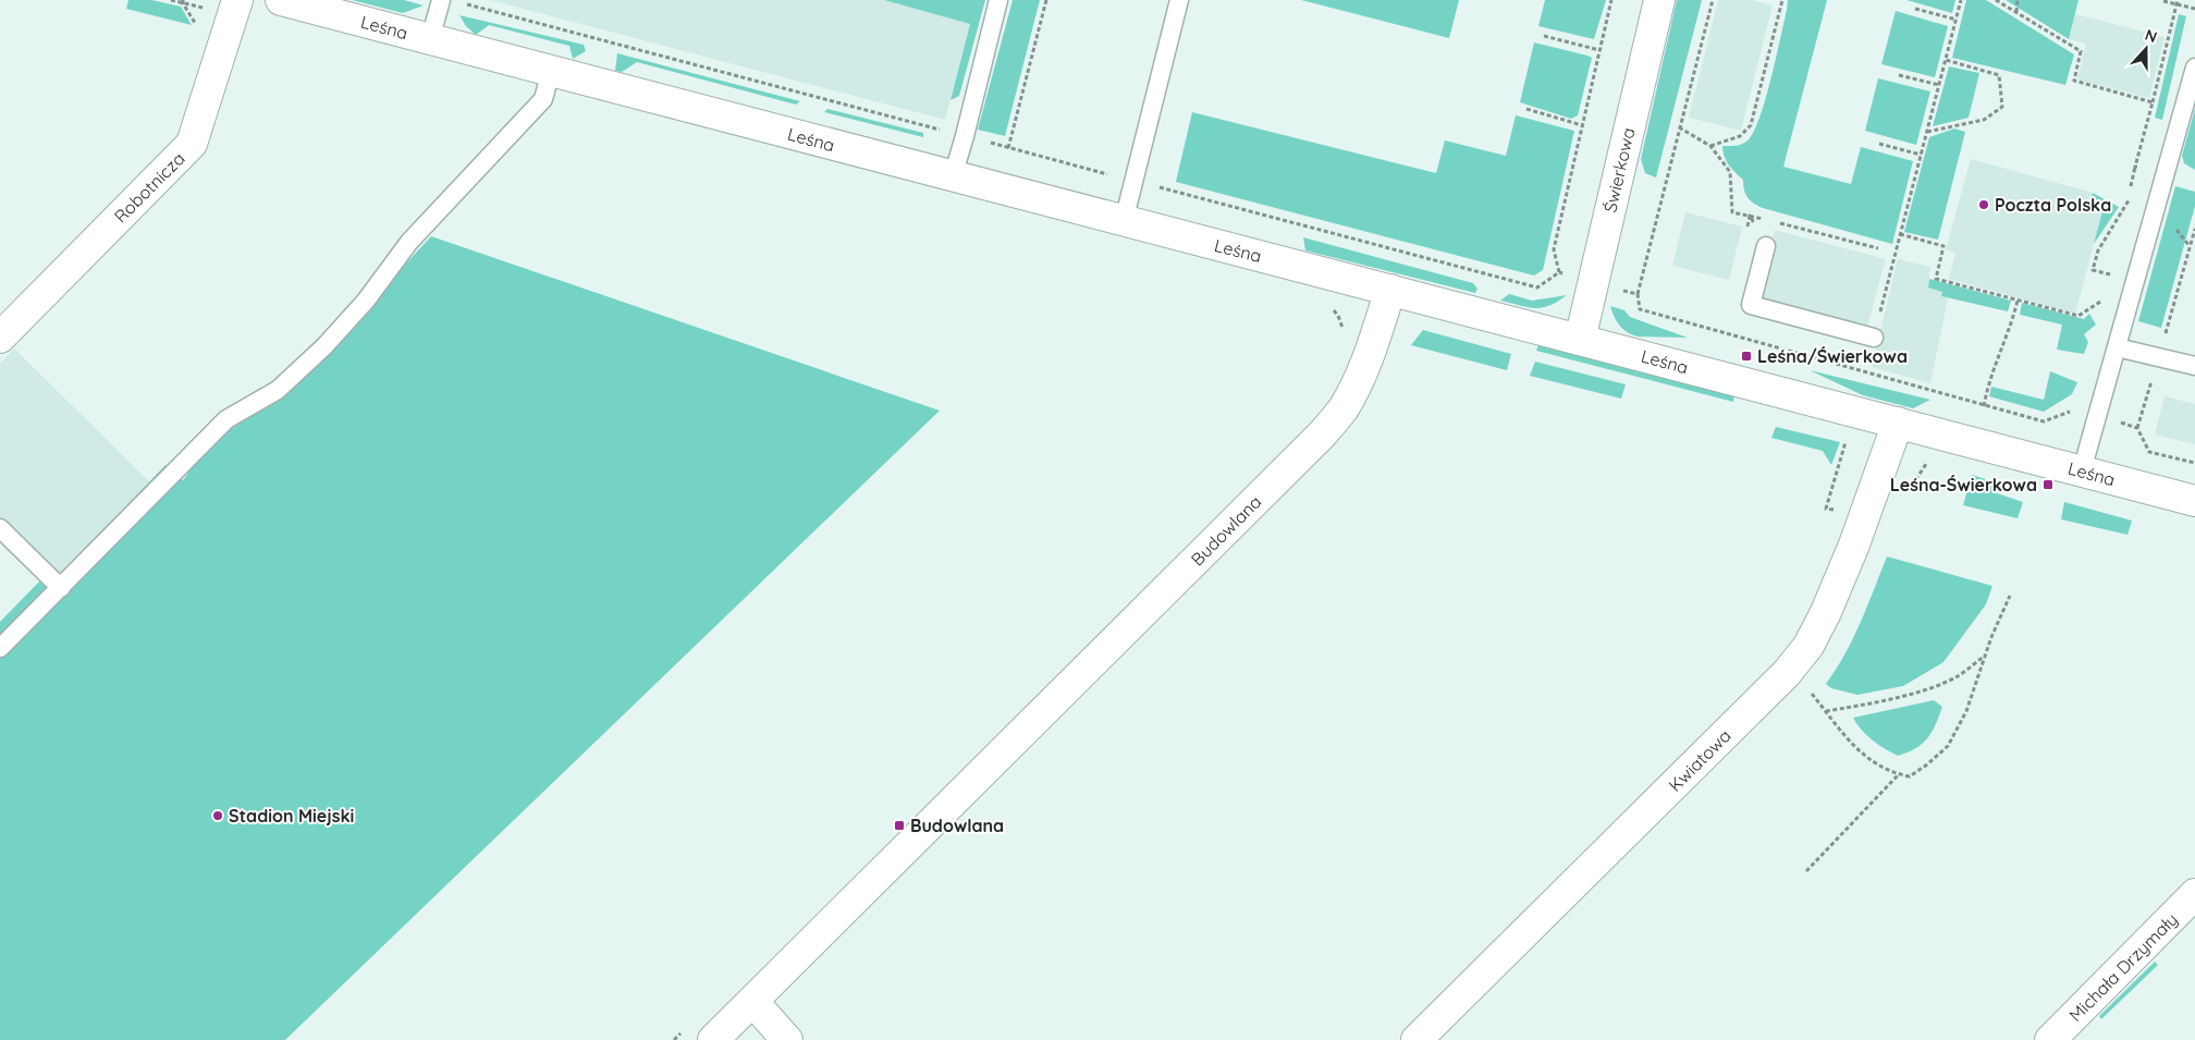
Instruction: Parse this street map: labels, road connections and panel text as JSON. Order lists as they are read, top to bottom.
{
  "streets": {
    "street": [
      "Leśna",
      "Świerkowa",
      "Robotnicza",
      "Budowlana",
      "Kwiatowa",
      "Michała Drzymały"
    ]
  },
  "crossings": [
    ["Leśna", "Świerkowa"],
    ["Leśna", "Budowlana"],
    ["Leśna", "Kwiatowa"]
  ],
  "places": {
    "other": ["Poczta Polska", "Stadion Miejski"],
    "transit": ["Leśna/Świerkowa", "Leśna-Świerkowa", "Budowlana"]
  },
  "north": "top"
}
